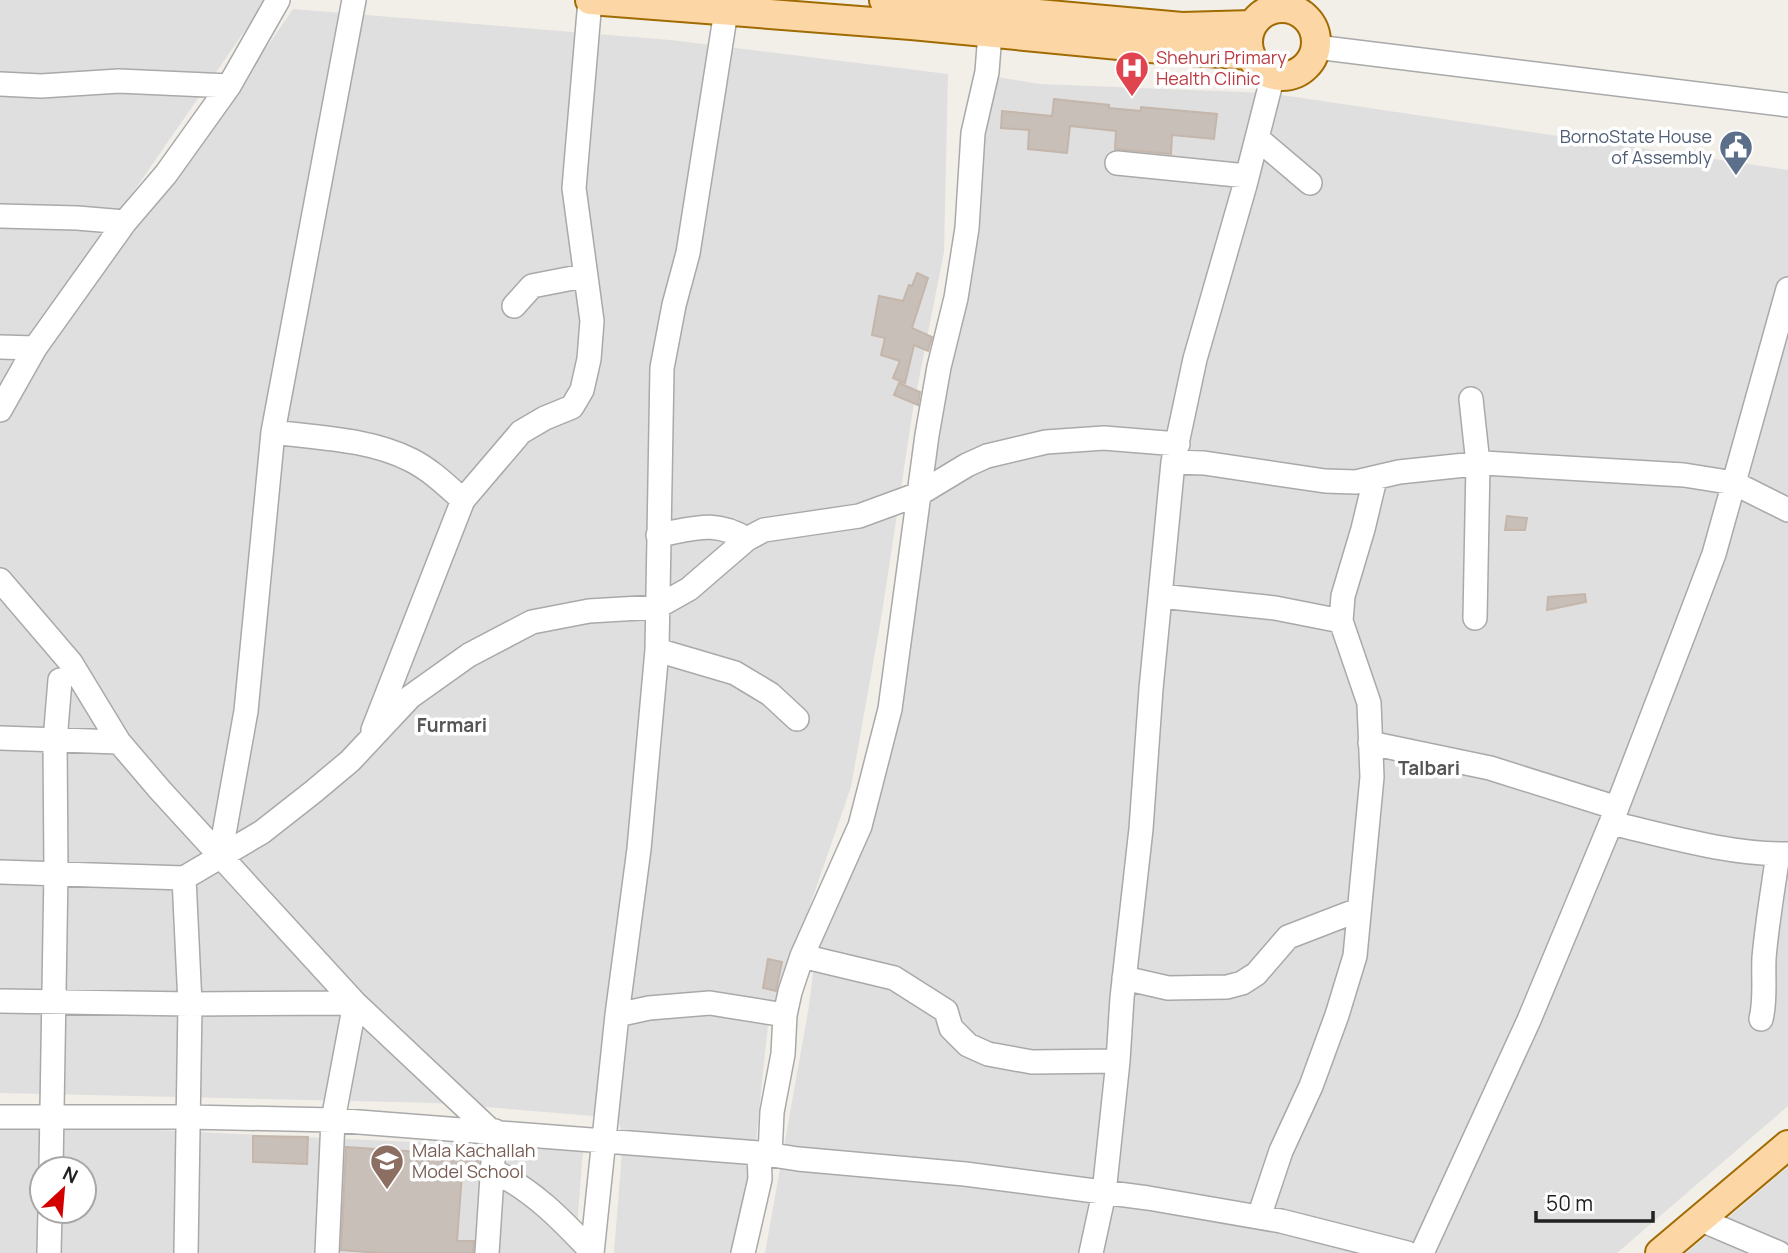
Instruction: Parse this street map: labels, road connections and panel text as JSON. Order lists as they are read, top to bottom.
{
  "districts": ["Furmari", "Talbari"],
  "places": {
    "hospital": ["Shehuri Primary Health Clinic"],
    "public building": ["BornoState House of Assembly"],
    "school or university": ["Mala Kachallah Model School"]
  },
  "scale_bar": "50 m",
  "north": "top right"
}
